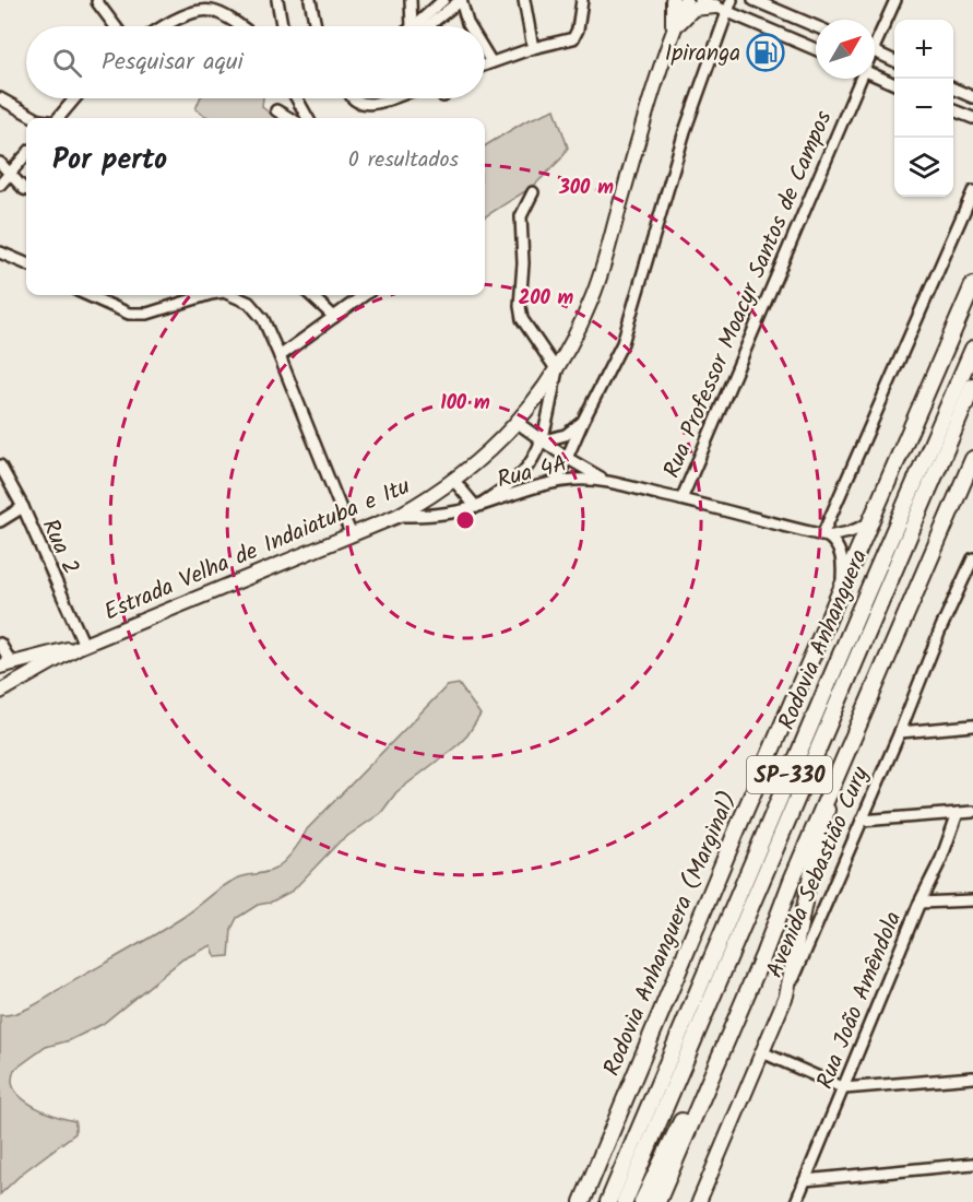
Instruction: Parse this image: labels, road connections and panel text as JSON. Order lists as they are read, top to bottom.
{
  "streets": {
    "highway": ["Rodovia Anhanguera", "SP-330", "Rodovia Anhanguera (Marginal)"],
    "main road": ["Estrada Velha de Indaiatuba e Itu", "Avenida Sebastião Cury"],
    "street": [
      "Rua Professor Moacyr Santos de Campos",
      "Rua 4A",
      "Rua 2",
      "Rua João Amêndola"
    ]
  },
  "crossings": [
    ["Rua Professor Moacyr Santos de Campos", "Rua 4A"],
    ["Rua 4A", "Estrada Velha de Indaiatuba e Itu"],
    ["Rua 4A", "Rodovia Anhanguera (Marginal)"],
    ["Rua 2", "Estrada Velha de Indaiatuba e Itu"]
  ],
  "places": {
    "fuel station": ["Ipiranga"]
  },
  "north": "top right",
  "page": {
    "map_buttons": ["+", "−"],
    "search": "Pesquisar aqui",
    "heading": ["Por perto", "0 resultados"]
  },
  "rings": ["300 m", "200 m", "100 m"]
}
